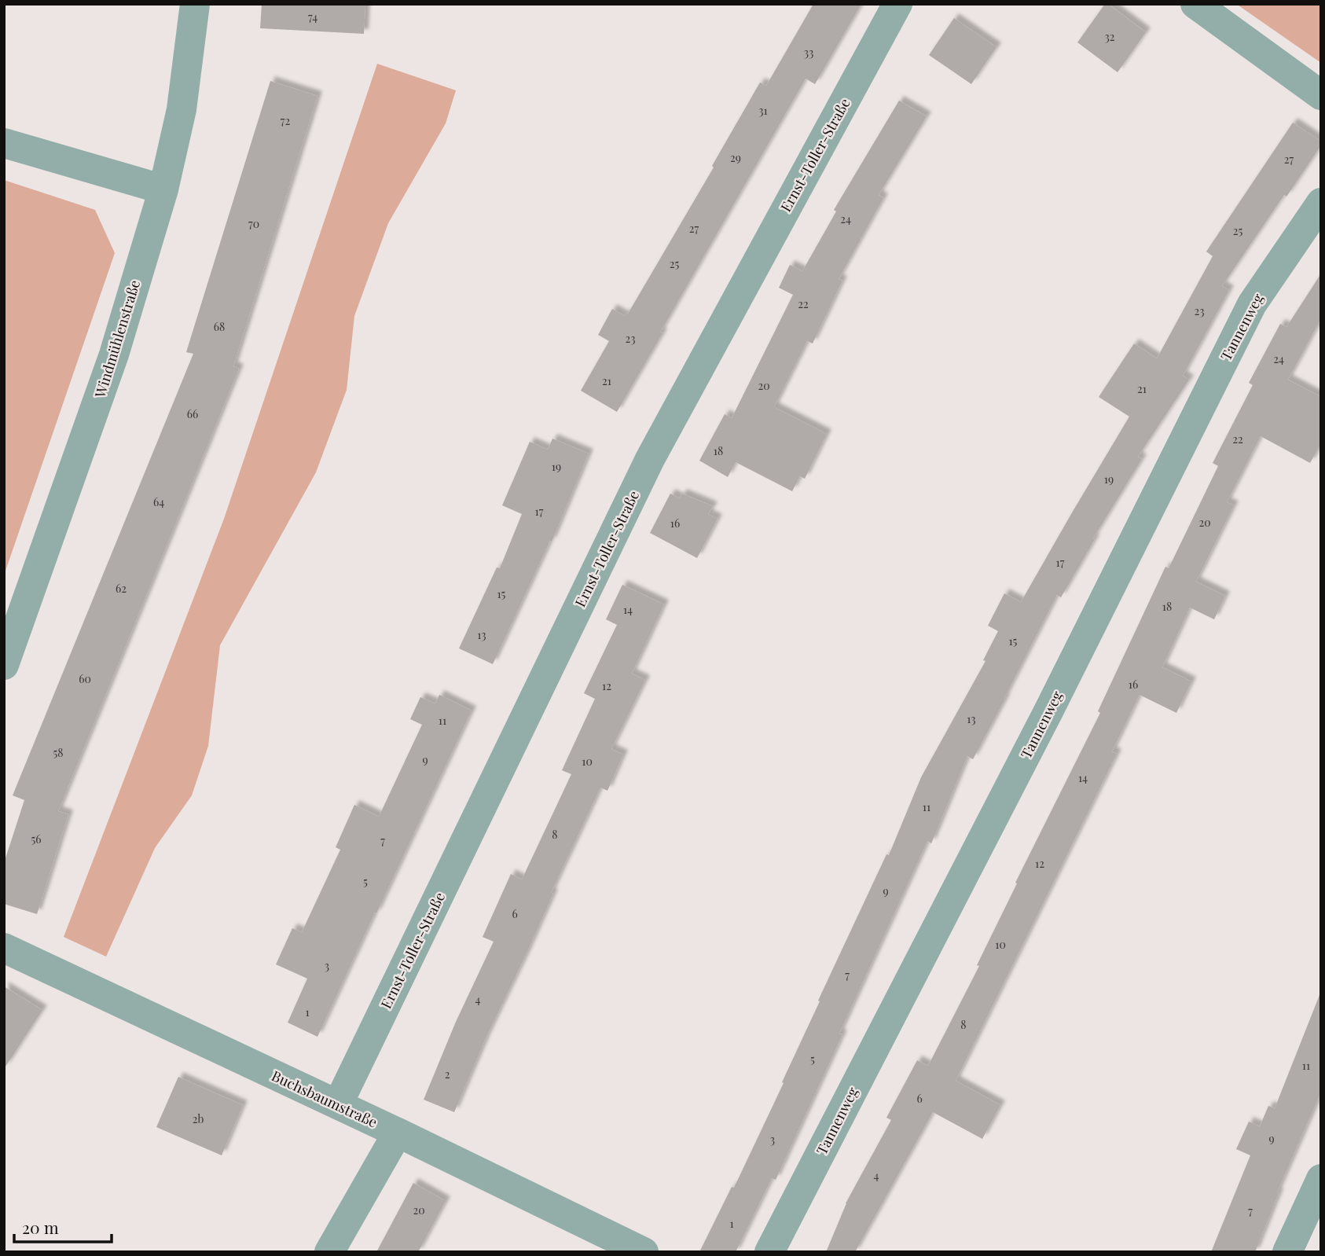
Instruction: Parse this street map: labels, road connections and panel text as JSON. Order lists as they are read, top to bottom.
{
  "streets": {
    "street": [
      "Ernst-Toller-Straße",
      "Tannenweg",
      "Windmühlenstraße",
      "Buchsbaumstraße"
    ]
  },
  "crossings": [
    ["Ernst-Toller-Straße", "Buchsbaumstraße"]
  ],
  "house_numbers": [
    "74",
    "32",
    "33",
    "31",
    "72",
    "29",
    "27",
    "24",
    "70",
    "27",
    "25",
    "25",
    "22",
    "23",
    "68",
    "23",
    "24",
    "21",
    "20",
    "21",
    "66",
    "22",
    "18",
    "19",
    "19",
    "64",
    "17",
    "20",
    "16",
    "17",
    "62",
    "15",
    "18",
    "14",
    "13",
    "15",
    "60",
    "16",
    "12",
    "13",
    "11",
    "58",
    "9",
    "10",
    "14",
    "11",
    "8",
    "56",
    "7",
    "12",
    "5",
    "9",
    "6",
    "10",
    "3",
    "7",
    "4",
    "1",
    "8",
    "5",
    "11",
    "2",
    "6",
    "2b",
    "9",
    "3",
    "4",
    "20",
    "7",
    "1"
  ],
  "scale_bar": "20 m"
}
